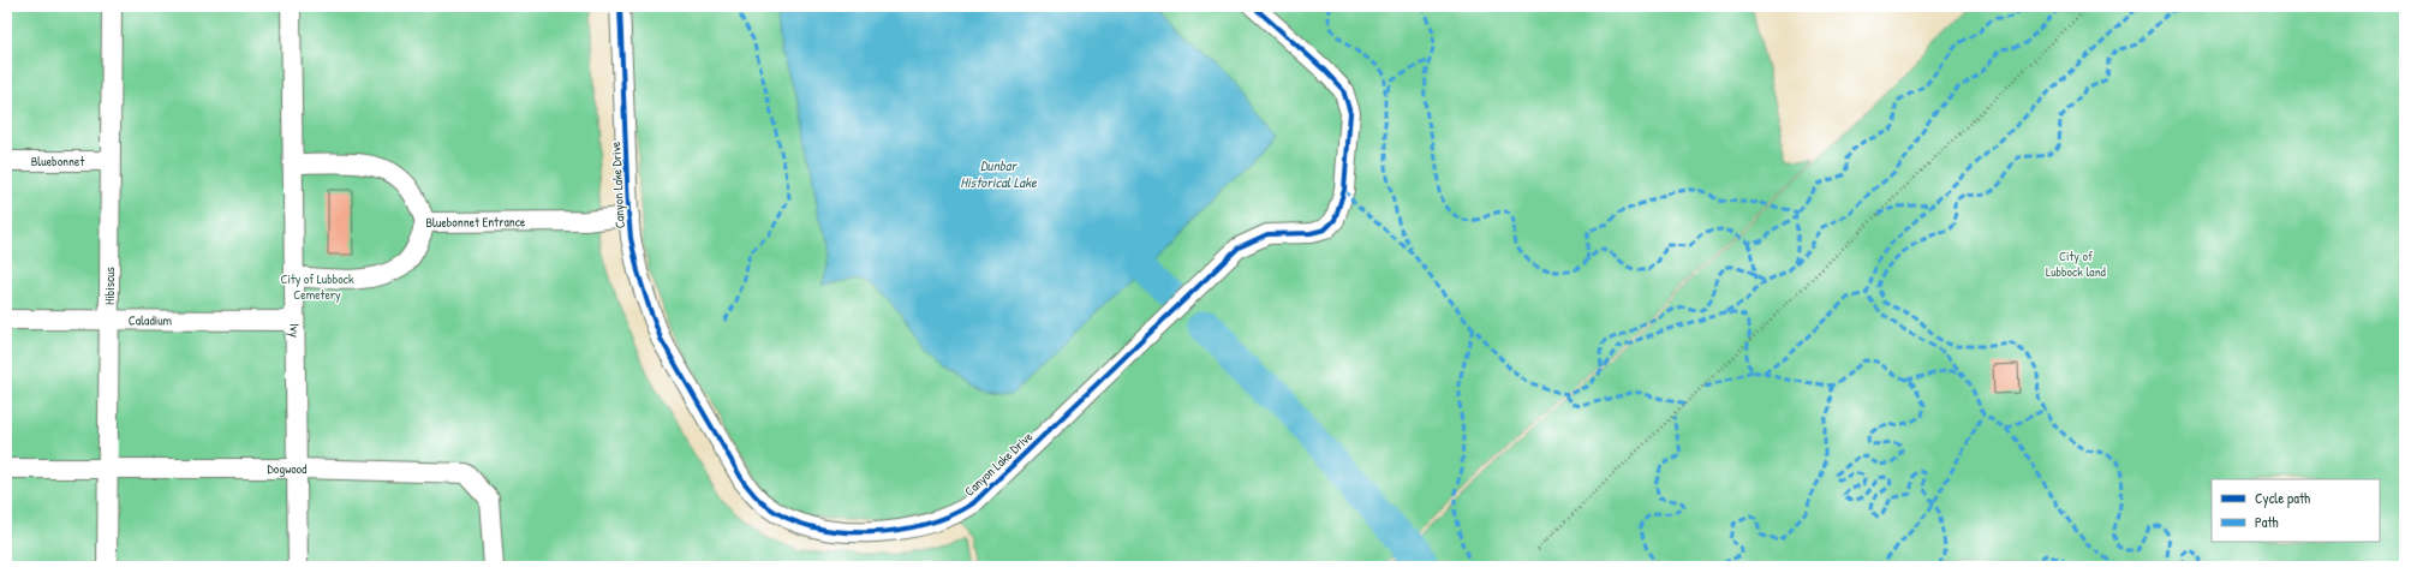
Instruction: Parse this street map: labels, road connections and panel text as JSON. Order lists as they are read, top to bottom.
{
  "streets": {
    "street": [
      "Bluebonnet",
      "Canyon Lake Drive",
      "Bluebonnet Entrance",
      "Hibiscus",
      "Caladium",
      "Ivy",
      "Dogwood"
    ]
  },
  "crossings": [
    ["Bluebonnet", "Hibiscus"],
    ["Canyon Lake Drive", "Bluebonnet Entrance"],
    ["Bluebonnet Entrance", "Ivy"],
    ["Hibiscus", "Caladium"],
    ["Hibiscus", "Dogwood"],
    ["Caladium", "Ivy"],
    ["Ivy", "Dogwood"]
  ],
  "water": ["Dunbar Historical Lake"],
  "parks": ["City of Lubbock land", "City of Lubbock Cemetery"],
  "legend": ["Cycle path", "Path"]
}
